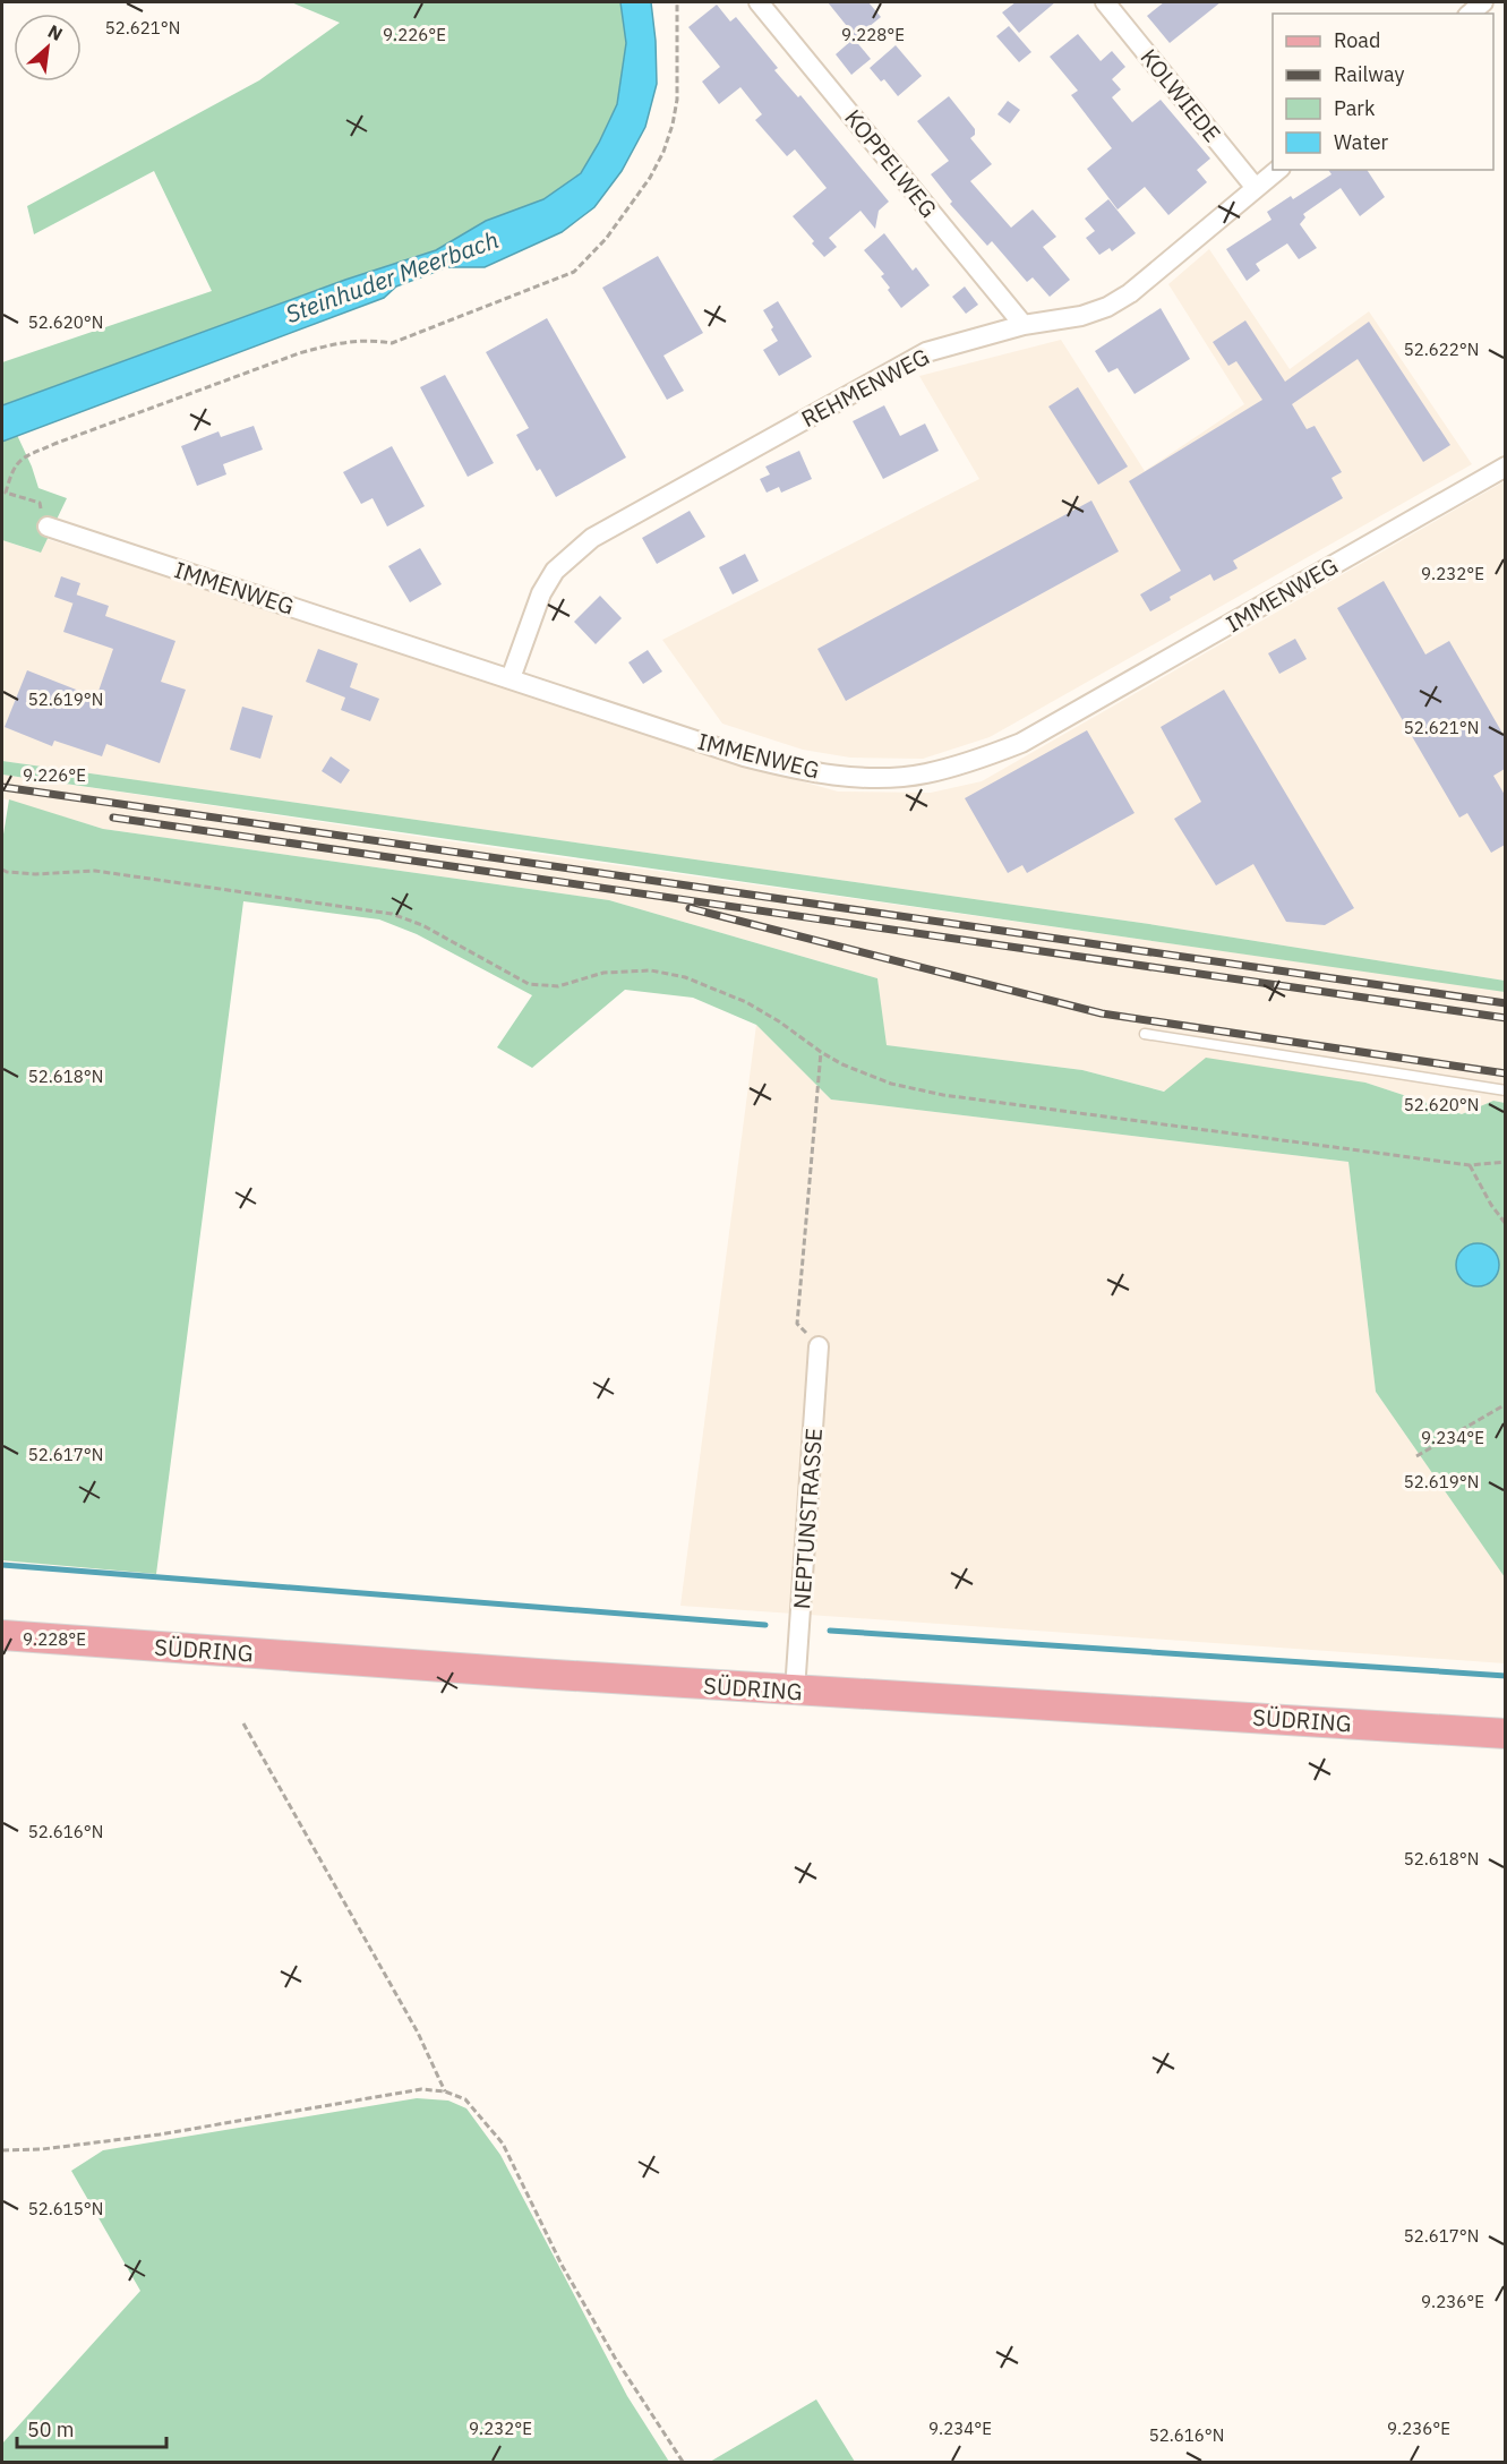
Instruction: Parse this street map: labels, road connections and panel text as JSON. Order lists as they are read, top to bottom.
{
  "streets": {
    "main road": ["SÜDRING"],
    "street": [
      "KOLWIEDE",
      "KOPPELWEG",
      "REHMENWEG",
      "IMMENWEG",
      "NEPTUNSTRASSE"
    ]
  },
  "crossings": [
    ["KOLWIEDE", "REHMENWEG"],
    ["KOPPELWEG", "REHMENWEG"],
    ["REHMENWEG", "IMMENWEG"],
    ["NEPTUNSTRASSE", "SÜDRING"]
  ],
  "water": ["Steinhuder Meerbach"],
  "legend": [
    "Road",
    "Railway",
    "Park",
    "Water"
  ],
  "scale_bar": "50 m",
  "north": "top right",
  "coordinates": [
    "52.621°N",
    "9.226°E",
    "9.228°E",
    "52.620°N",
    "52.622°N",
    "9.232°E",
    "52.619°N",
    "52.618°N",
    "9.234°E",
    "52.617°N",
    "52.616°N",
    "52.615°N",
    "9.236°E"
  ]
}
